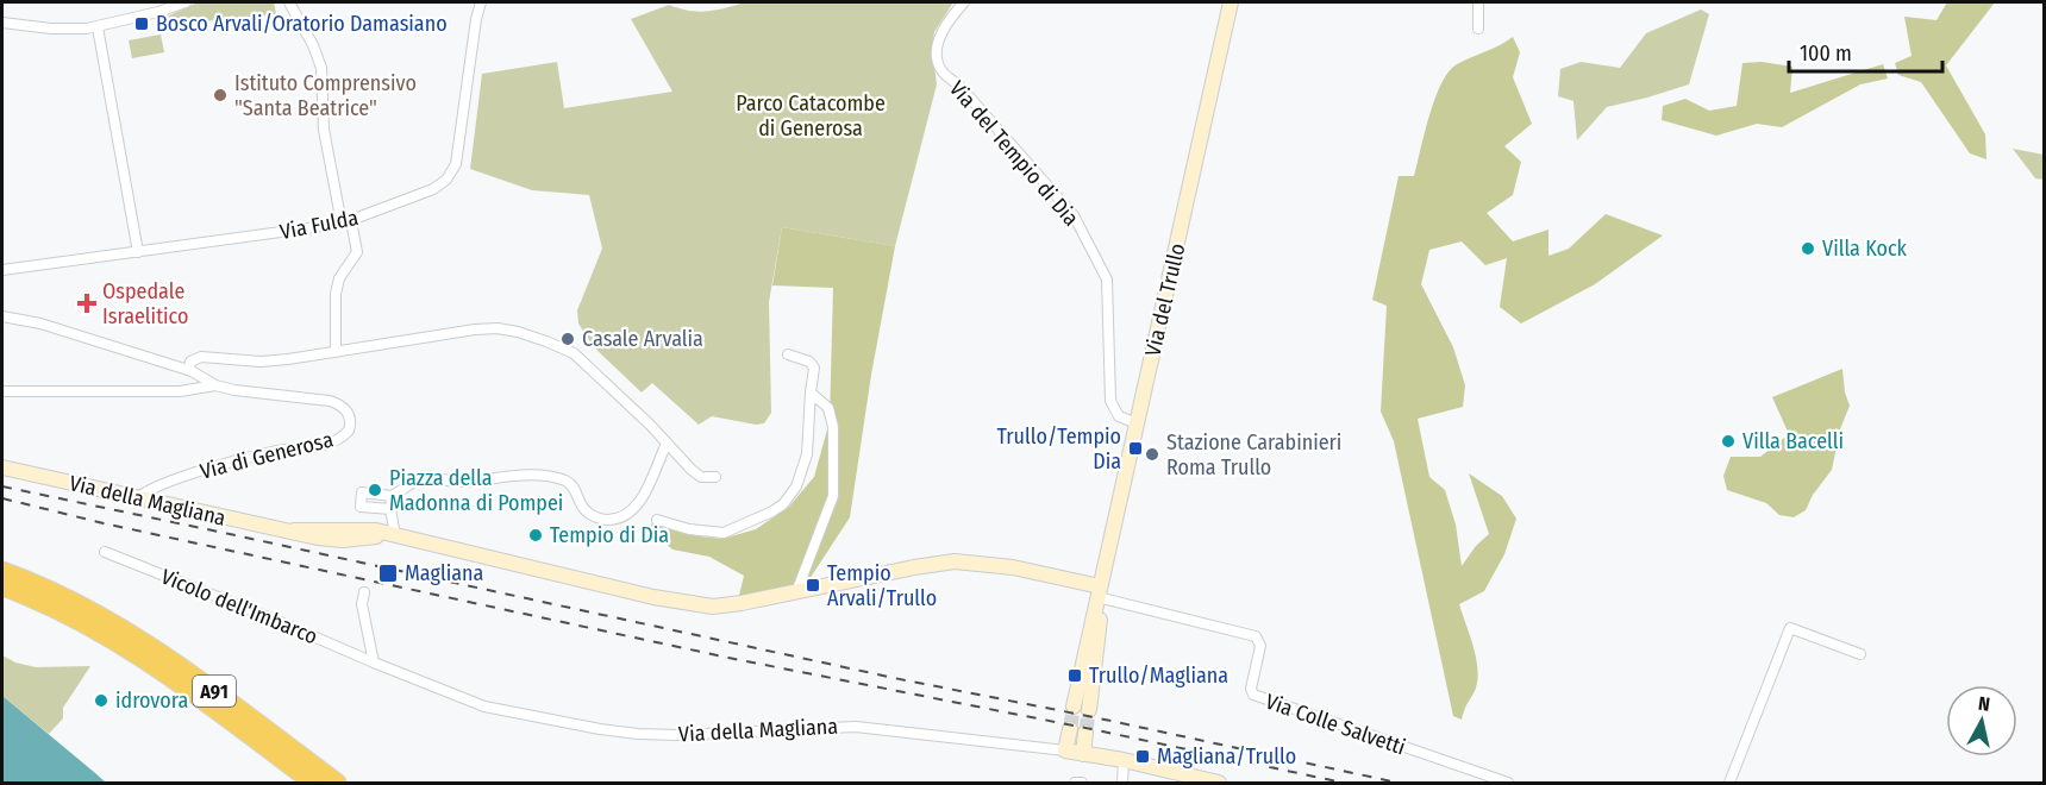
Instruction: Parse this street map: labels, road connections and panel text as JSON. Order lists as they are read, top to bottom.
{
  "streets": {
    "highway": ["A91"],
    "main road": ["Via del Trullo", "Via della Magliana"],
    "street": [
      "Via del Tempio di Dia",
      "Via Fulda",
      "Via di Generosa",
      "Vicolo dell'Imbarco",
      "Via Colle Salvetti"
    ]
  },
  "crossings": [
    ["Via del Tempio di Dia", "Via del Trullo"],
    ["Via del Trullo", "Via Colle Salvetti"],
    ["Via di Generosa", "Via della Magliana"],
    ["Via della Magliana", "Vicolo dell'Imbarco"]
  ],
  "parks": ["Parco Catacombe di Generosa"],
  "places": {
    "transit": [
      "Bosco Arvali/Oratorio Damasiano",
      "Trullo/Tempio Dia",
      "Magliana",
      "Tempio Arvali/Trullo",
      "Trullo/Magliana",
      "Magliana/Trullo"
    ],
    "other": [
      "Istituto Comprensivo \"Santa Beatrice\"",
      "Villa Kock",
      "Casale Arvalia",
      "Villa Bacelli",
      "Stazione Carabinieri Roma Trullo",
      "Piazza della Madonna di Pompei",
      "Tempio di Dia",
      "idrovora"
    ],
    "health": ["Ospedale Israelitico"]
  },
  "scale_bar": "100 m",
  "north": "top"
}
